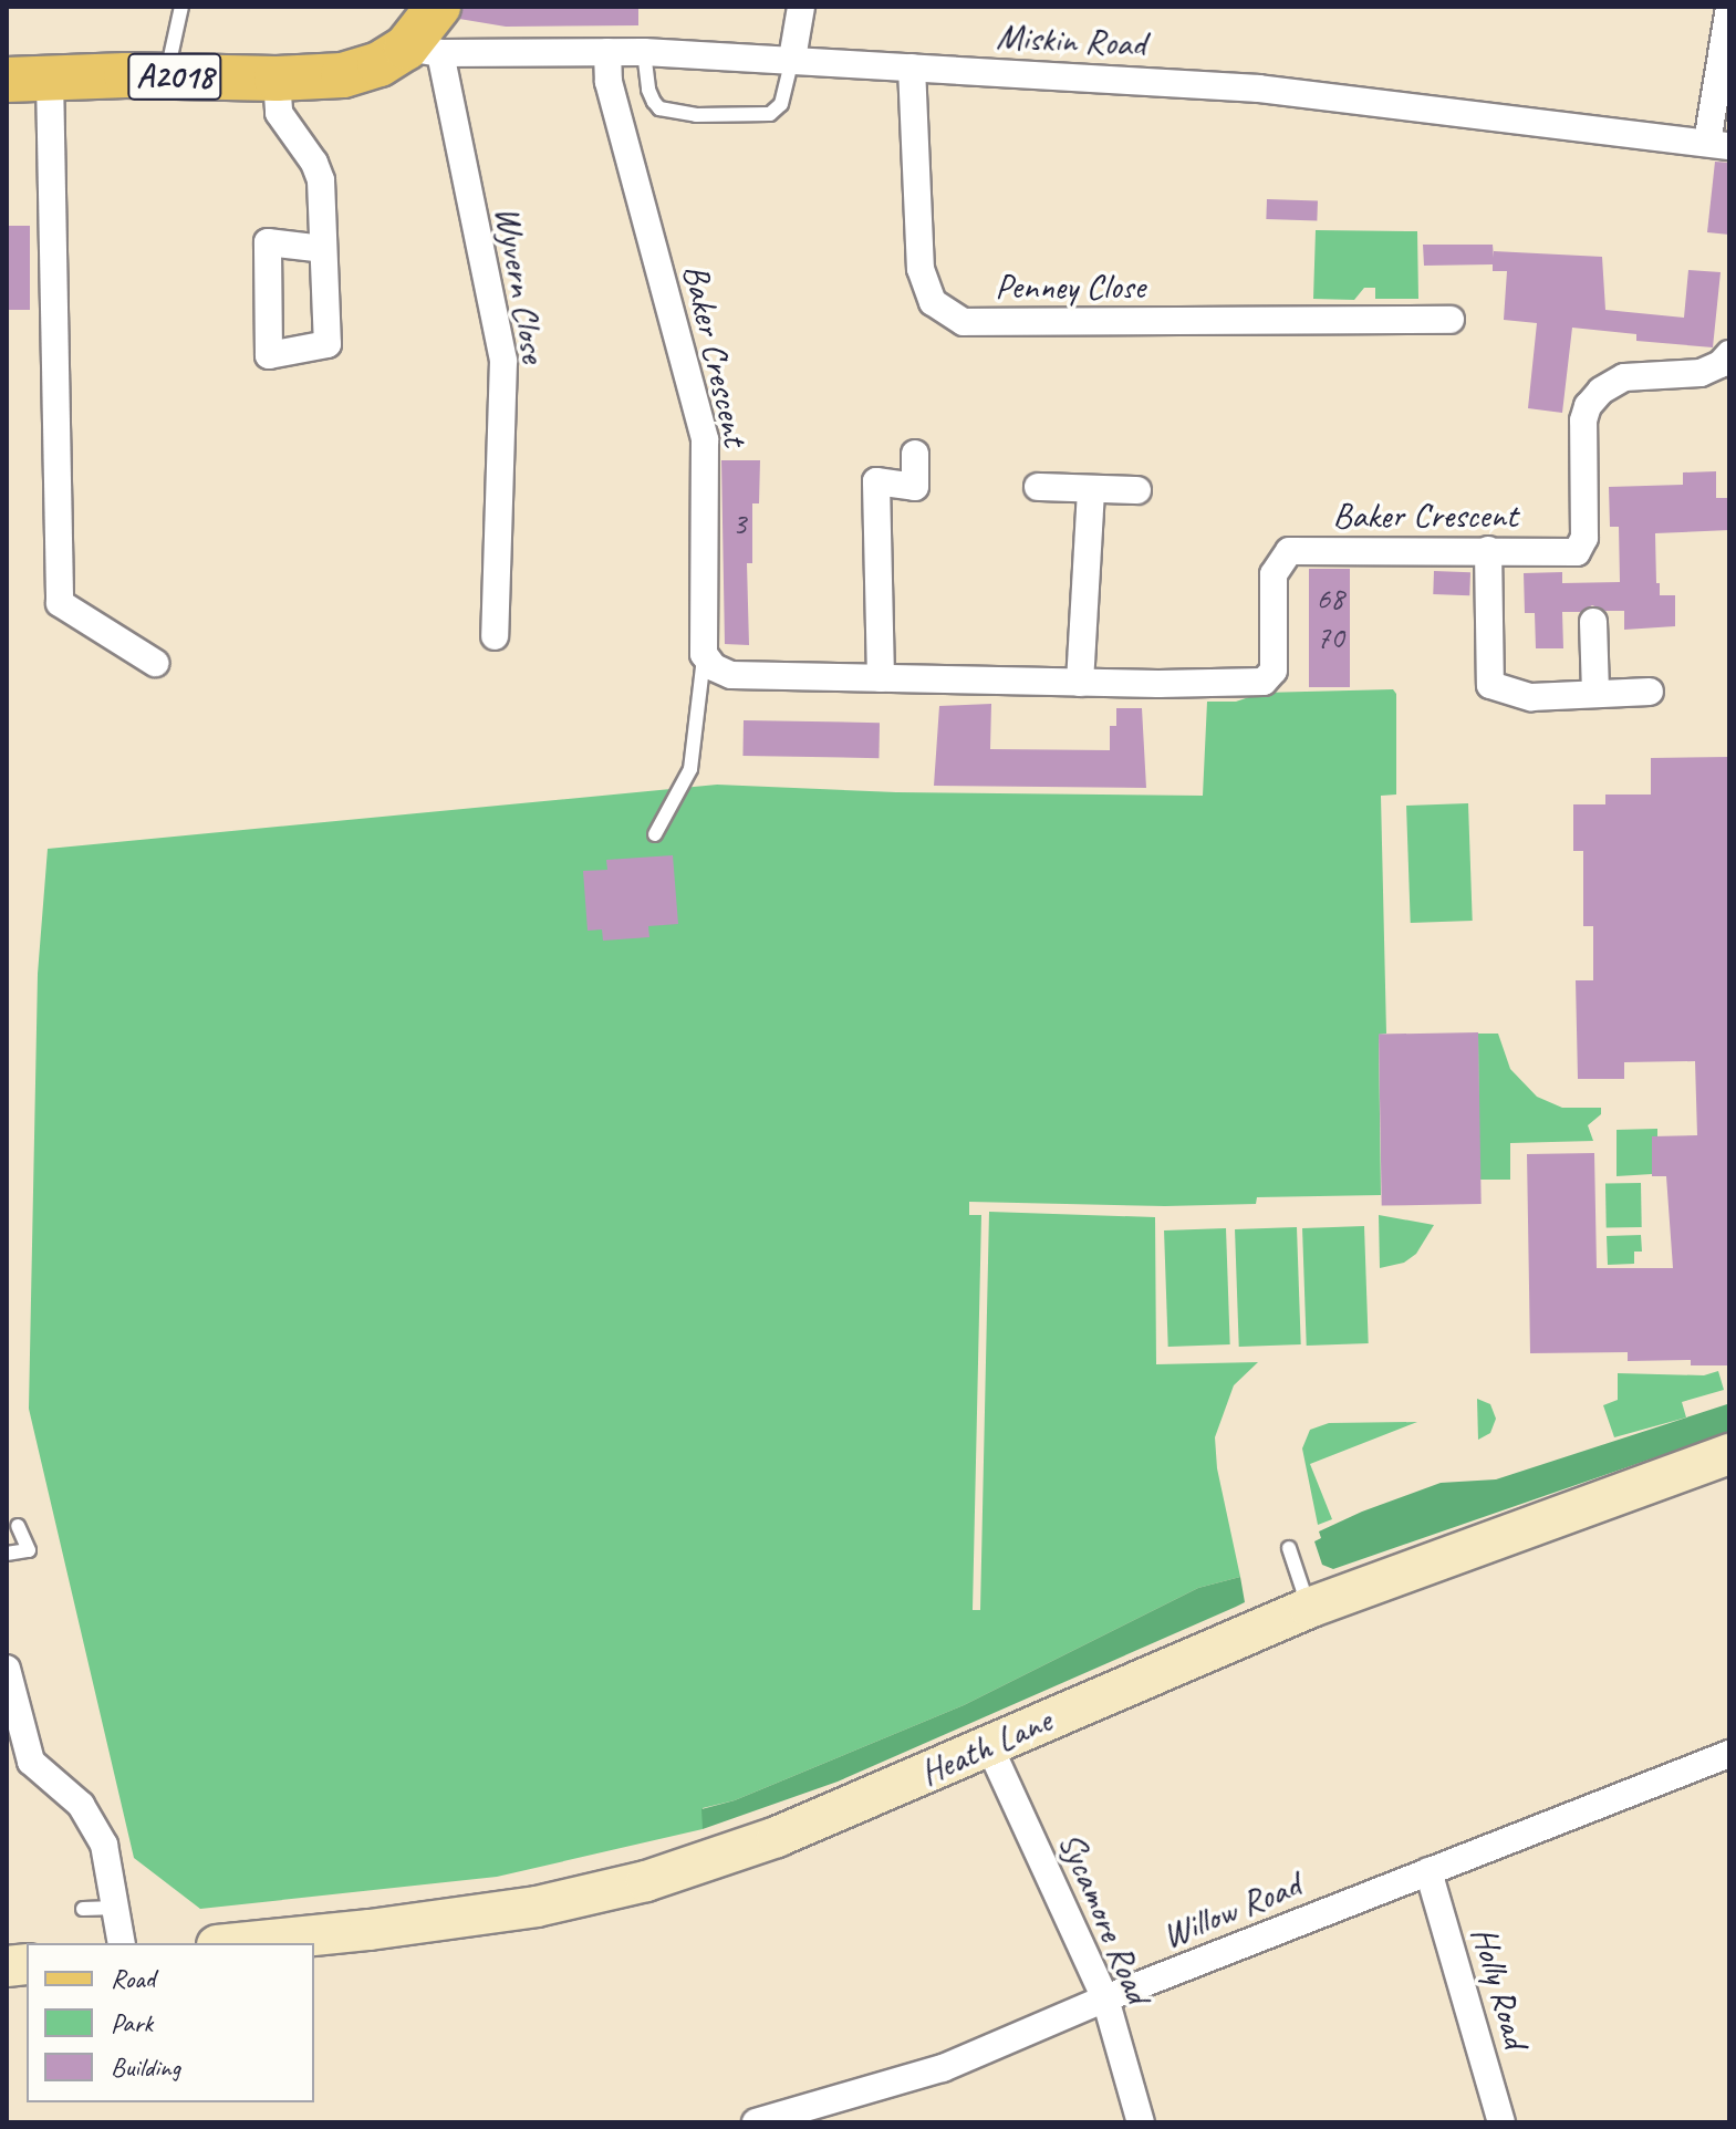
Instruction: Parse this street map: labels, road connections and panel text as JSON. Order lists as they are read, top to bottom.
{
  "streets": {
    "main road": ["A2018"],
    "street": [
      "Miskin Road",
      "Wyvern Close",
      "Penney Close",
      "Baker Crescent",
      "Heath Lane",
      "Willow Road",
      "Sycamore Road",
      "Holly Road"
    ]
  },
  "crossings": [
    ["Miskin Road", "A2018"],
    ["Miskin Road", "Wyvern Close"],
    ["Miskin Road", "Penney Close"],
    ["Miskin Road", "Baker Crescent"],
    ["A2018", "Wyvern Close"],
    ["Heath Lane", "Sycamore Road"],
    ["Willow Road", "Sycamore Road"],
    ["Willow Road", "Holly Road"]
  ],
  "house_numbers": ["3", "68", "70"],
  "legend": ["Road", "Park", "Building"]
}
